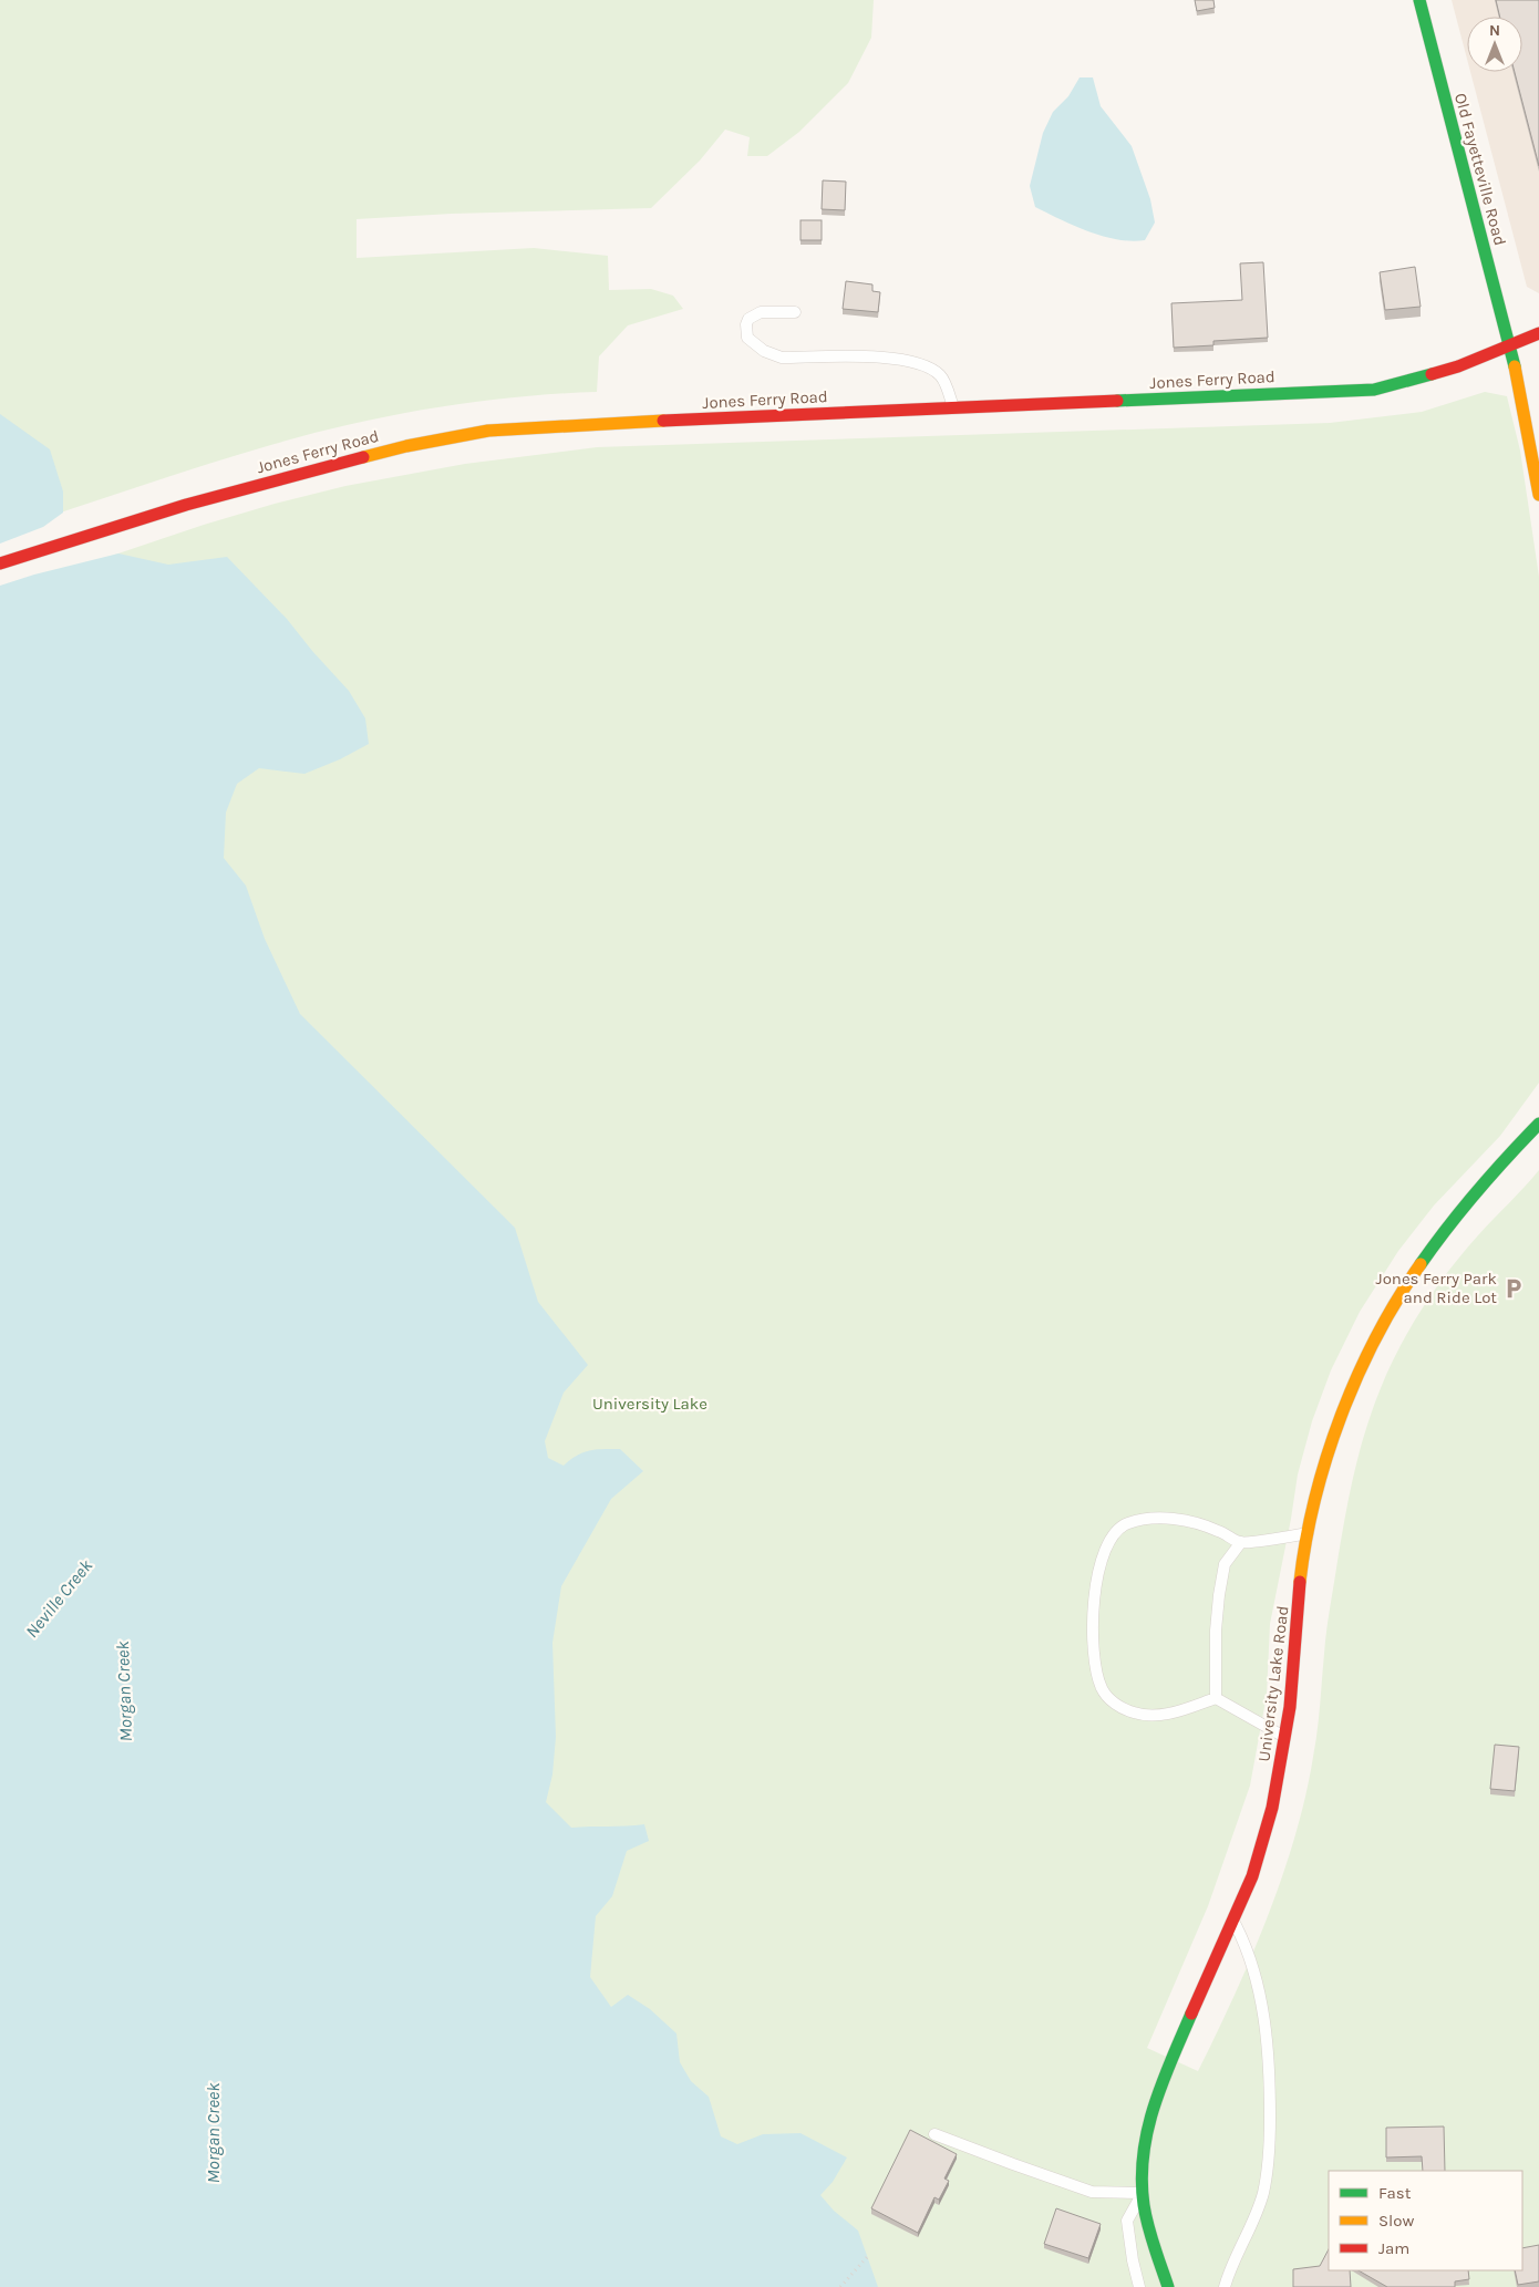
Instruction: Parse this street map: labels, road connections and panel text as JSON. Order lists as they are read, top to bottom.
{
  "streets": {
    "street": ["Old Fayetteville Road", "Jones Ferry Road", "University Lake Road"]
  },
  "crossings": [
    ["Old Fayetteville Road", "Jones Ferry Road"]
  ],
  "water": ["Neville Creek", "Morgan Creek"],
  "parks": ["University Lake"],
  "places": {
    "parking": ["Jones Ferry Park and Ride Lot"]
  },
  "legend": ["Fast", "Slow", "Jam"],
  "north": "top"
}
